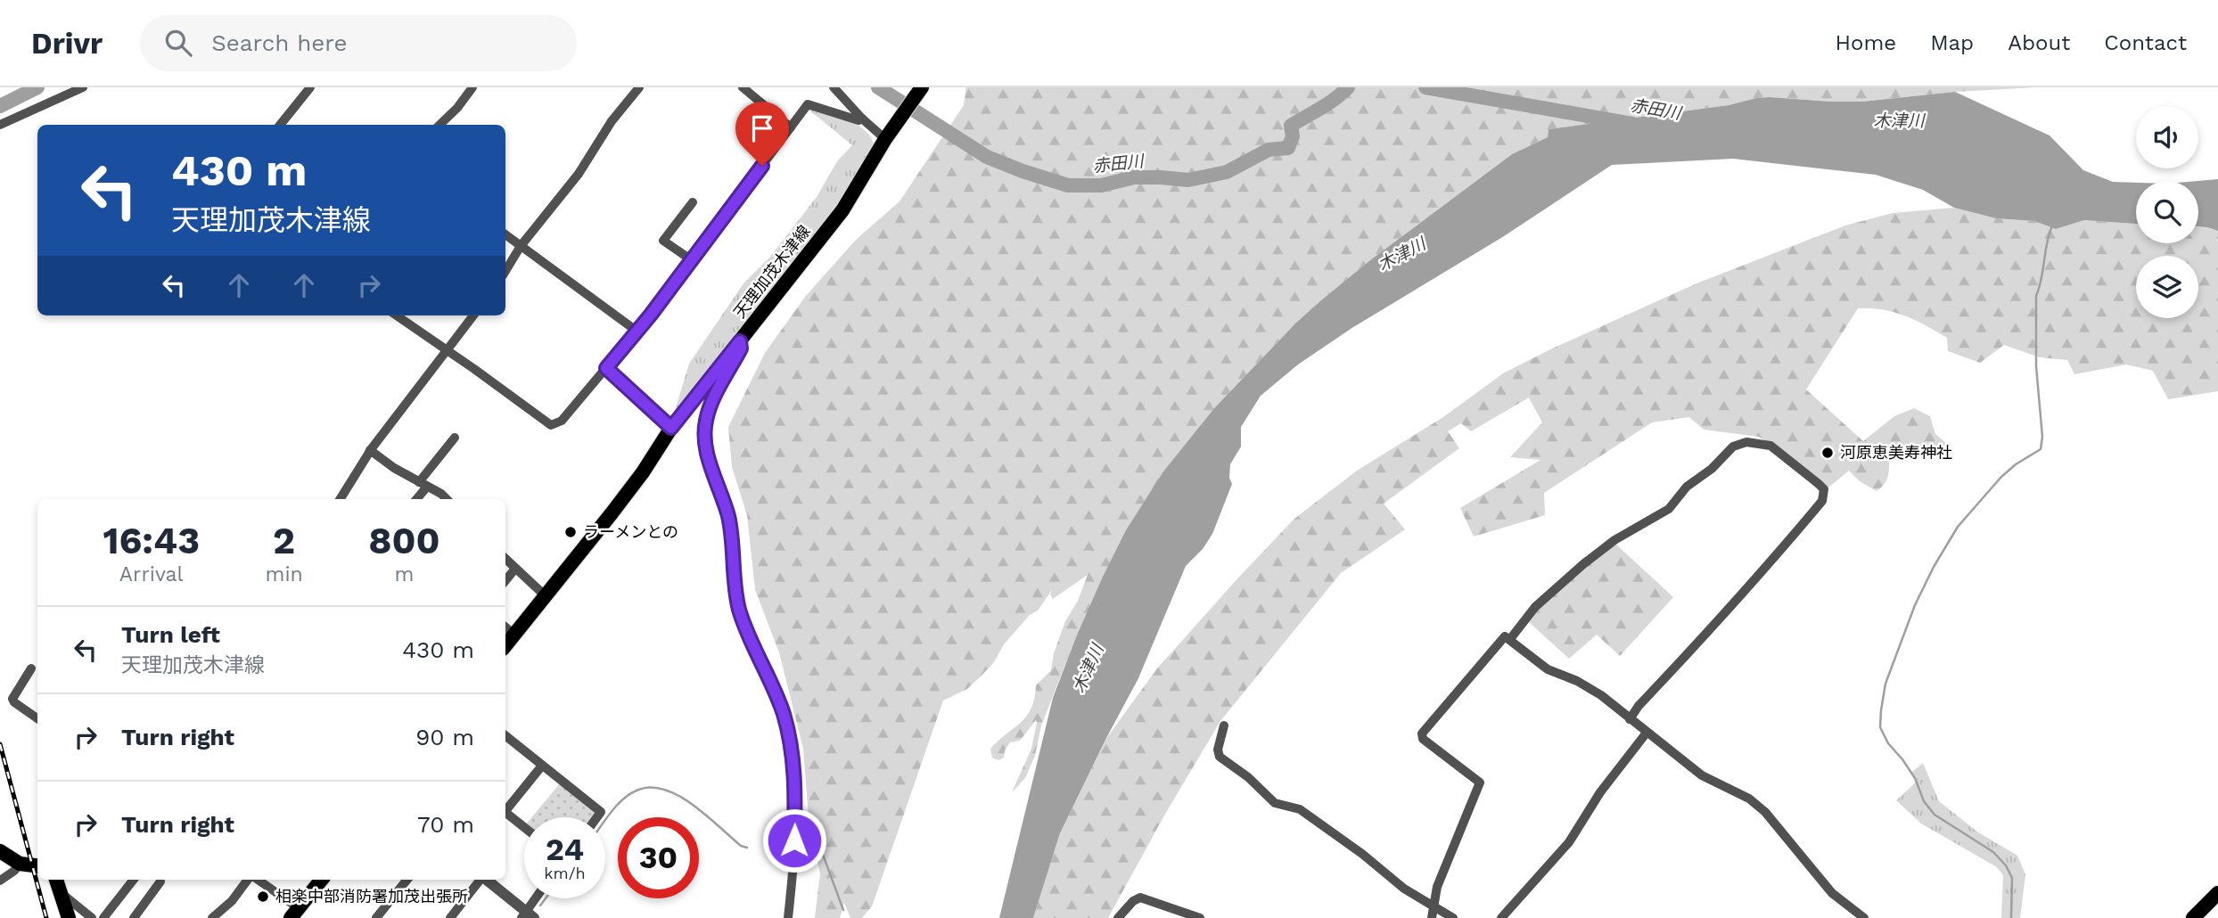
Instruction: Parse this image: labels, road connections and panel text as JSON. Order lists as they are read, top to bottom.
{
  "streets": {
    "main road": ["天理加茂木津線"]
  },
  "water": ["赤田川", "木津川"],
  "places": ["河原恵美寿神社", "ラーメンとの", "相楽中部消防署加茂出張所"],
  "page": {
    "header": "Drivr",
    "search": "Search here",
    "nav": [
      "Home",
      "Map",
      "About",
      "Contact"
    ],
    "turn": ["430 m", "天理加茂木津線"],
    "eta": [
      "16:43",
      "Arrival",
      "2",
      "min",
      "800",
      "m"
    ],
    "list": [
      {
        "name": "Turn left",
        "note": "天理加茂木津線",
        "value": "430 m"
      },
      {
        "name": "Turn right",
        "value": "90 m"
      },
      {
        "name": "Turn right",
        "value": "70 m"
      }
    ],
    "speed": "24 km/h",
    "limit": "30"
  }
}
